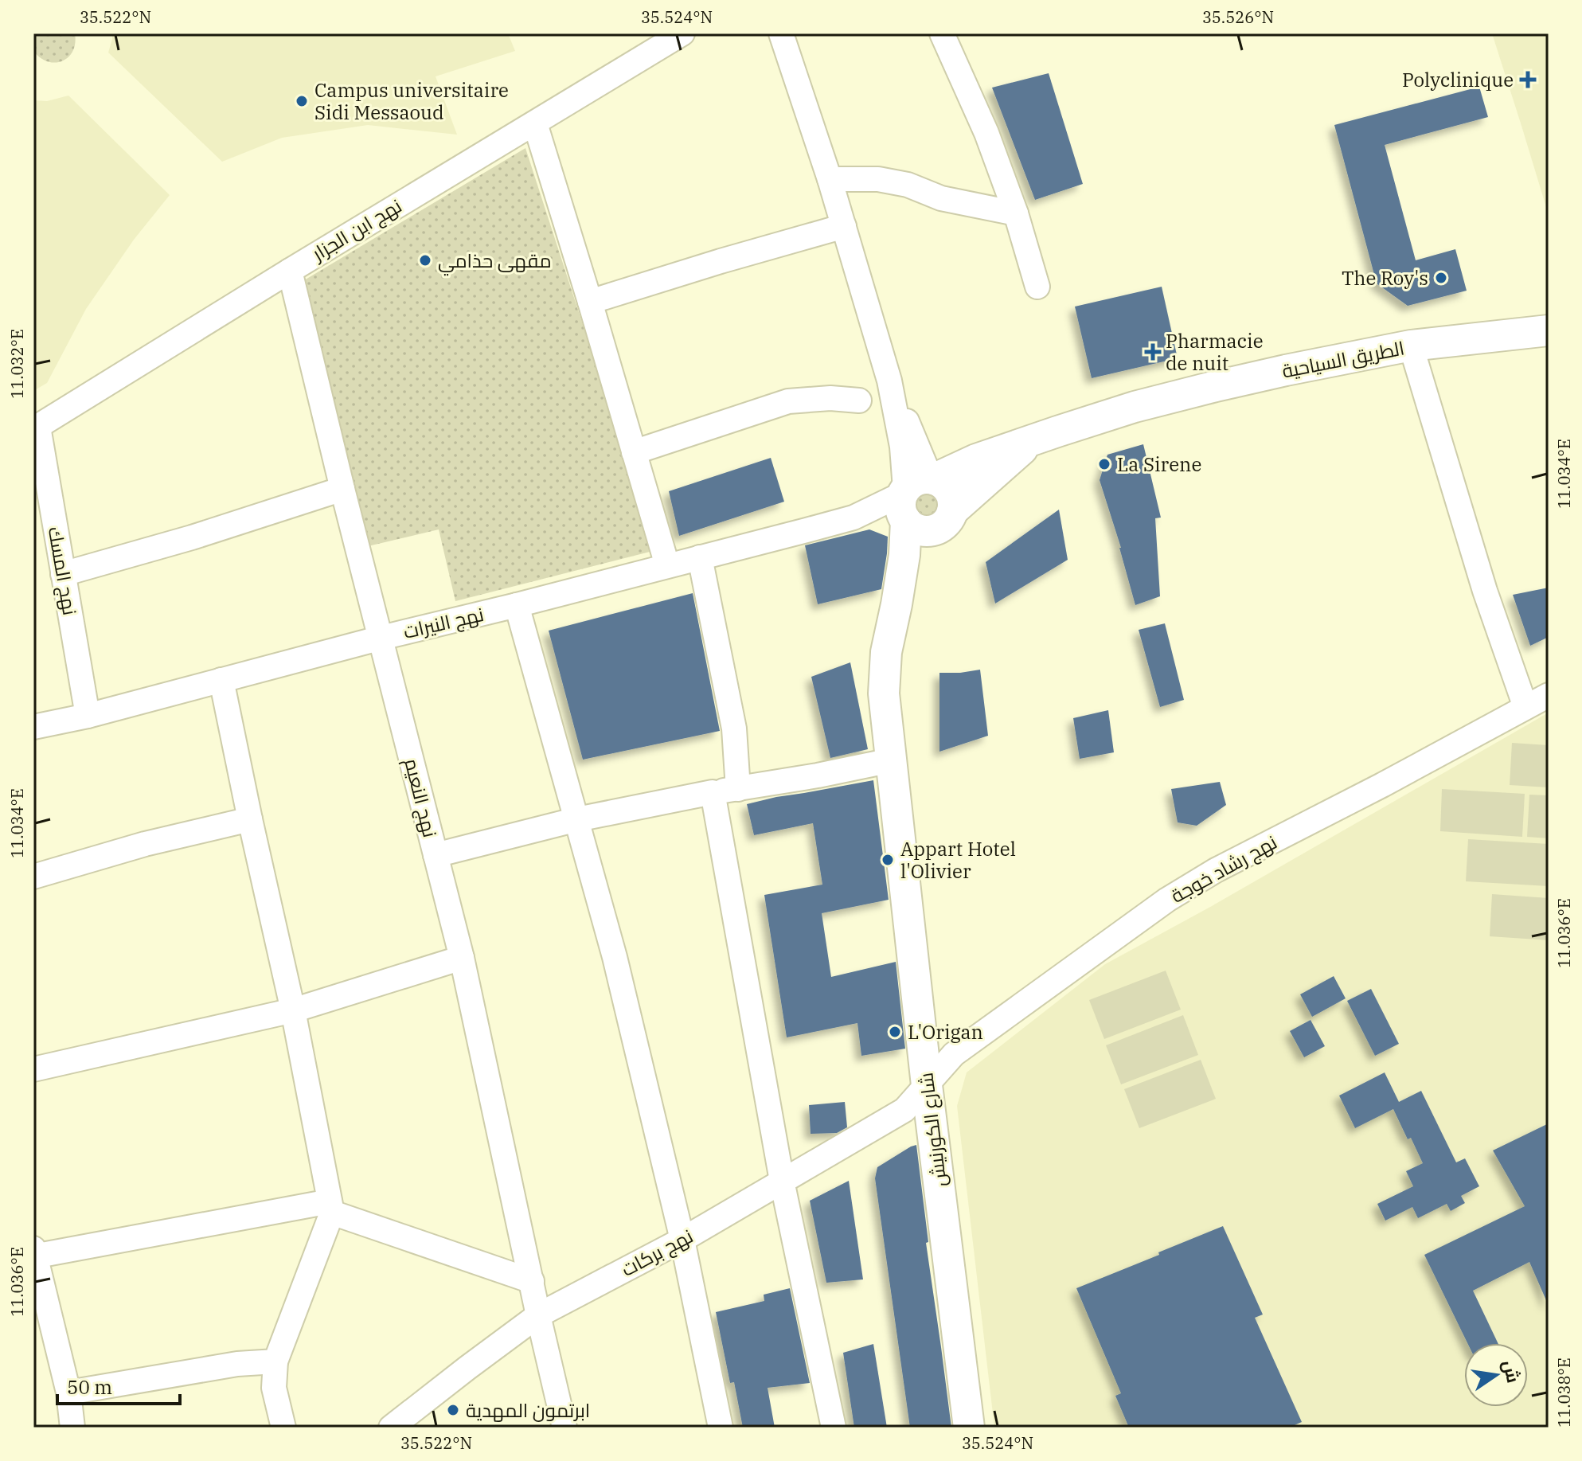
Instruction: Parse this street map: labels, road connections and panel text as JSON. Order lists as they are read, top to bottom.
{
  "streets": {
    "main road": ["الطريق السياحية", "شارع الكورنيش"],
    "street": [
      "نهج ابن الجزار",
      "نهج المسك",
      "نهج النيرات",
      "نهج النعيم",
      "نهج رشاد خوجة",
      "نهج بركات"
    ]
  },
  "crossings": [
    ["نهج ابن الجزار", "نهج المسك"],
    ["نهج ابن الجزار", "نهج النعيم"],
    ["الطريق السياحية", "نهج النيرات"],
    ["الطريق السياحية", "شارع الكورنيش"],
    ["نهج المسك", "نهج النيرات"],
    ["نهج النيرات", "نهج النعيم"],
    ["نهج النيرات", "شارع الكورنيش"],
    ["نهج النعيم", "نهج بركات"],
    ["نهج رشاد خوجة", "شارع الكورنيش"],
    ["نهج رشاد خوجة", "نهج بركات"],
    ["شارع الكورنيش", "نهج بركات"]
  ],
  "places": {
    "health": ["Polyclinique", "Pharmacie de nuit"],
    "other": [
      "Campus universitaire Sidi Messaoud",
      "مقهى حذامي",
      "The Roy's",
      "La Sirene",
      "Appart Hotel l'Olivier",
      "L'Origan",
      "ابرتمون المهدية"
    ]
  },
  "scale_bar": "50 m",
  "north": "right",
  "coordinates": [
    "35.522°N",
    "35.524°N",
    "35.526°N",
    "11.032°E",
    "11.034°E",
    "11.036°E",
    "11.038°E"
  ]
}
